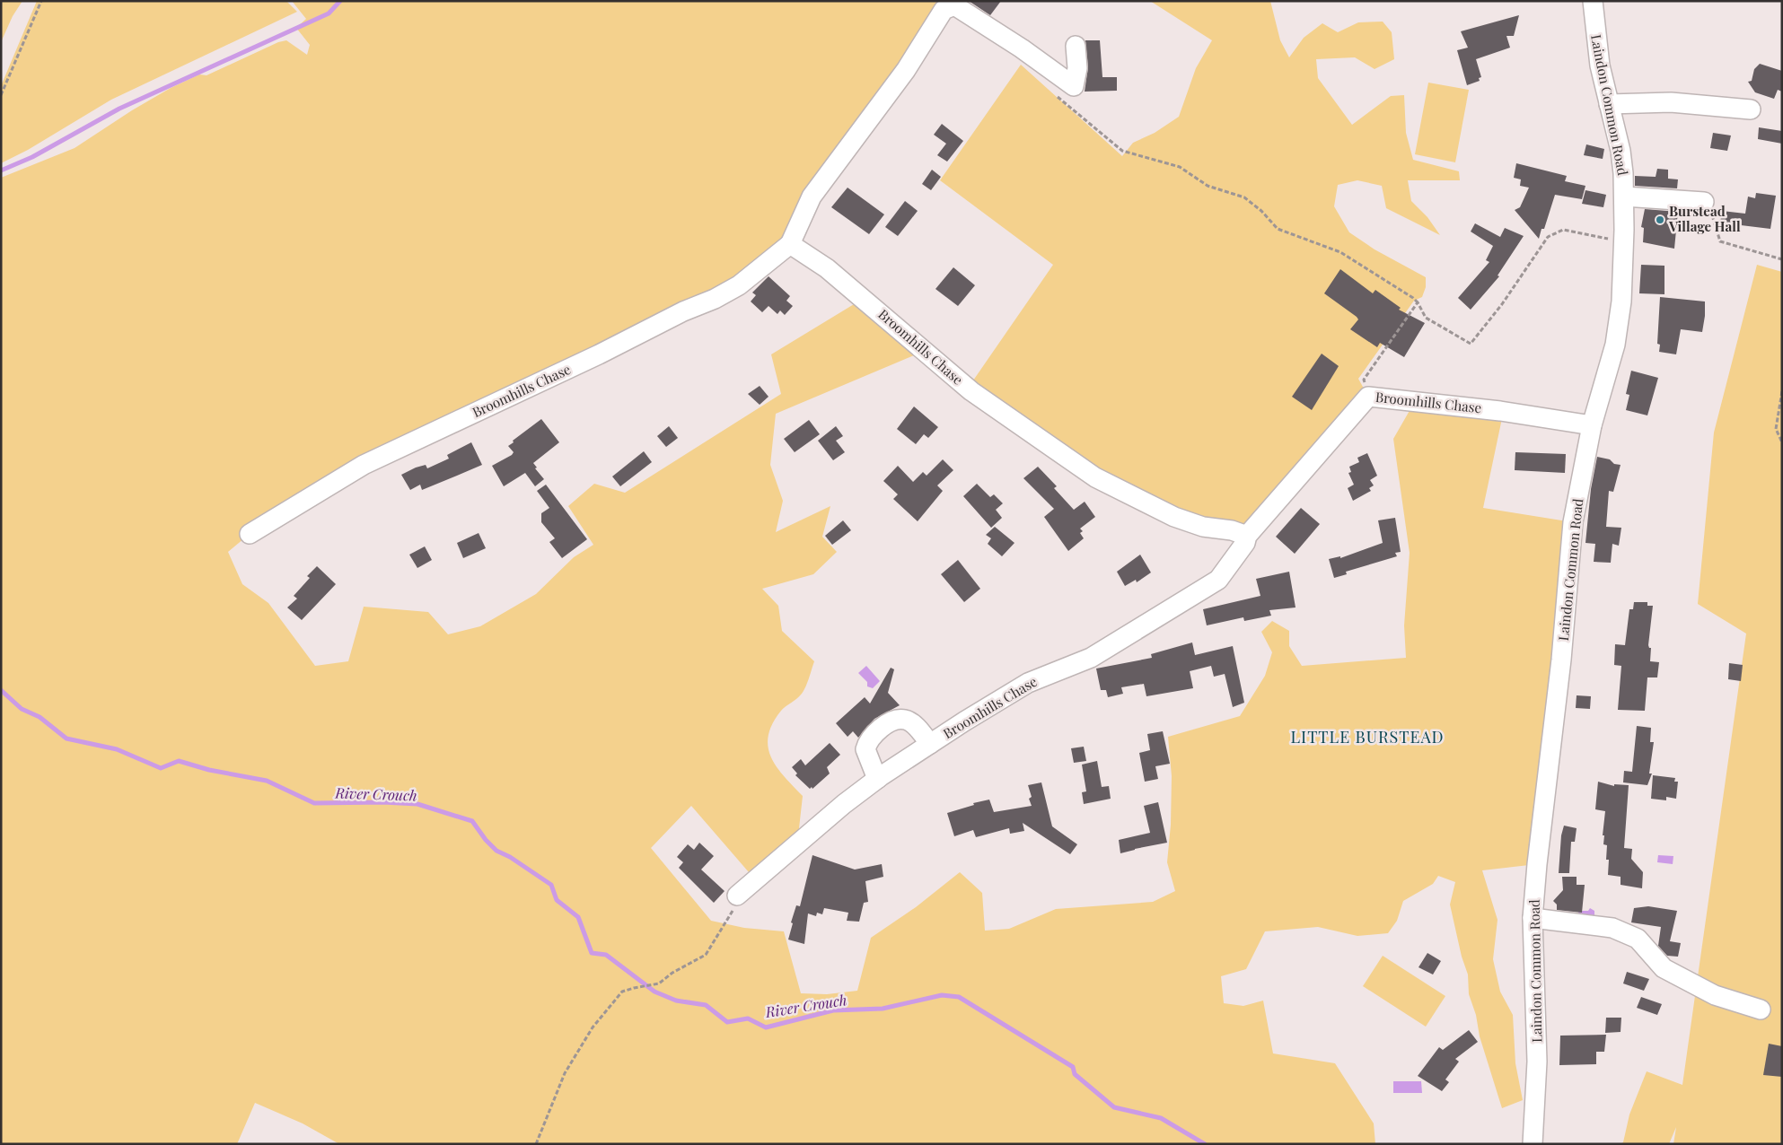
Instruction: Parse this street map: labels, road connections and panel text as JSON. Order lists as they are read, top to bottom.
{
  "streets": {
    "street": ["Laindon Common Road", "Broomhills Chase"]
  },
  "crossings": [
    ["Laindon Common Road", "Broomhills Chase"]
  ],
  "districts": ["LITTLE BURSTEAD"],
  "water": ["River Crouch"],
  "places": ["Burstead Village Hall"]
}
